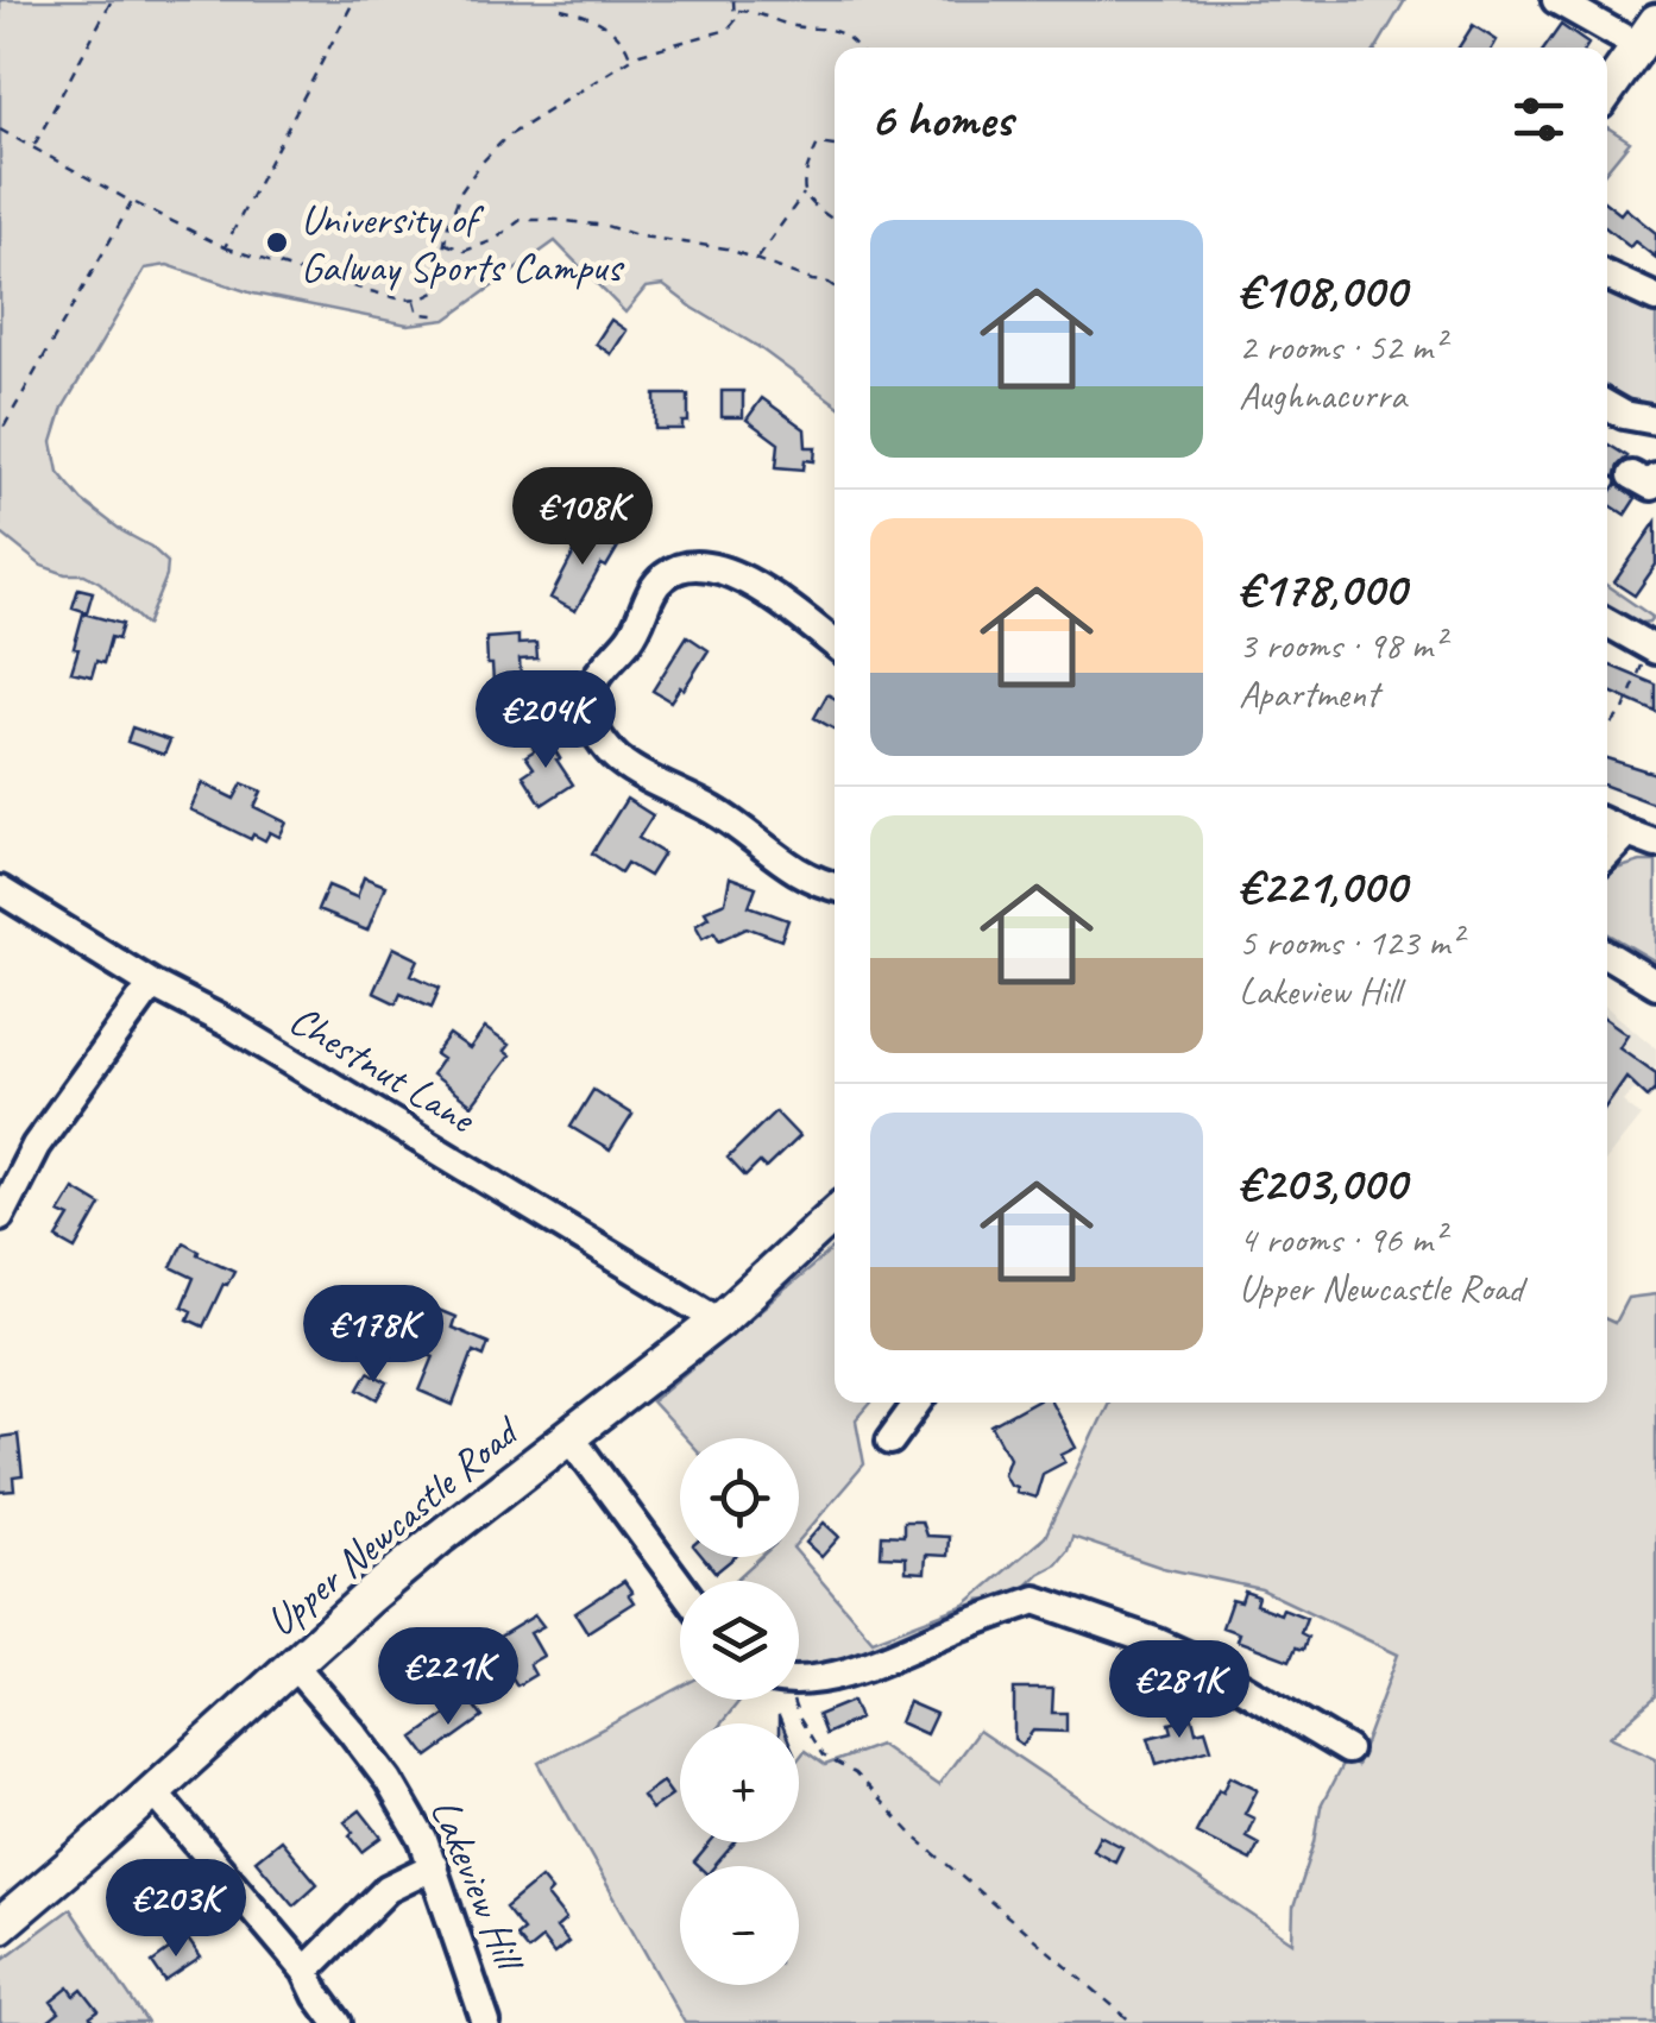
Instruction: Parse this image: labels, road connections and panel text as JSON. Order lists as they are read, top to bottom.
{
  "streets": {
    "main road": ["Upper Newcastle Road"],
    "street": ["Chestnut Lane", "Lakeview Hill"]
  },
  "crossings": [
    ["Chestnut Lane", "Upper Newcastle Road"],
    ["Upper Newcastle Road", "Lakeview Hill"]
  ],
  "places": ["University of Galway Sports Campus"],
  "page": {
    "heading": "6 homes",
    "list": [
      {
        "name": "€108,000",
        "note": "2 rooms · 52 m² · Aughnacurra"
      },
      {
        "name": "€178,000",
        "note": "3 rooms · 98 m² · Apartment"
      },
      {
        "name": "€221,000",
        "note": "5 rooms · 123 m² · Lakeview Hill"
      },
      {
        "name": "€203,000",
        "note": "4 rooms · 96 m² · Upper Newcastle Road"
      }
    ],
    "price": [
      "€108K",
      "€204K",
      "€178K",
      "€221K",
      "€281K",
      "€203K"
    ],
    "map_buttons": ["+", "−"]
  }
}
